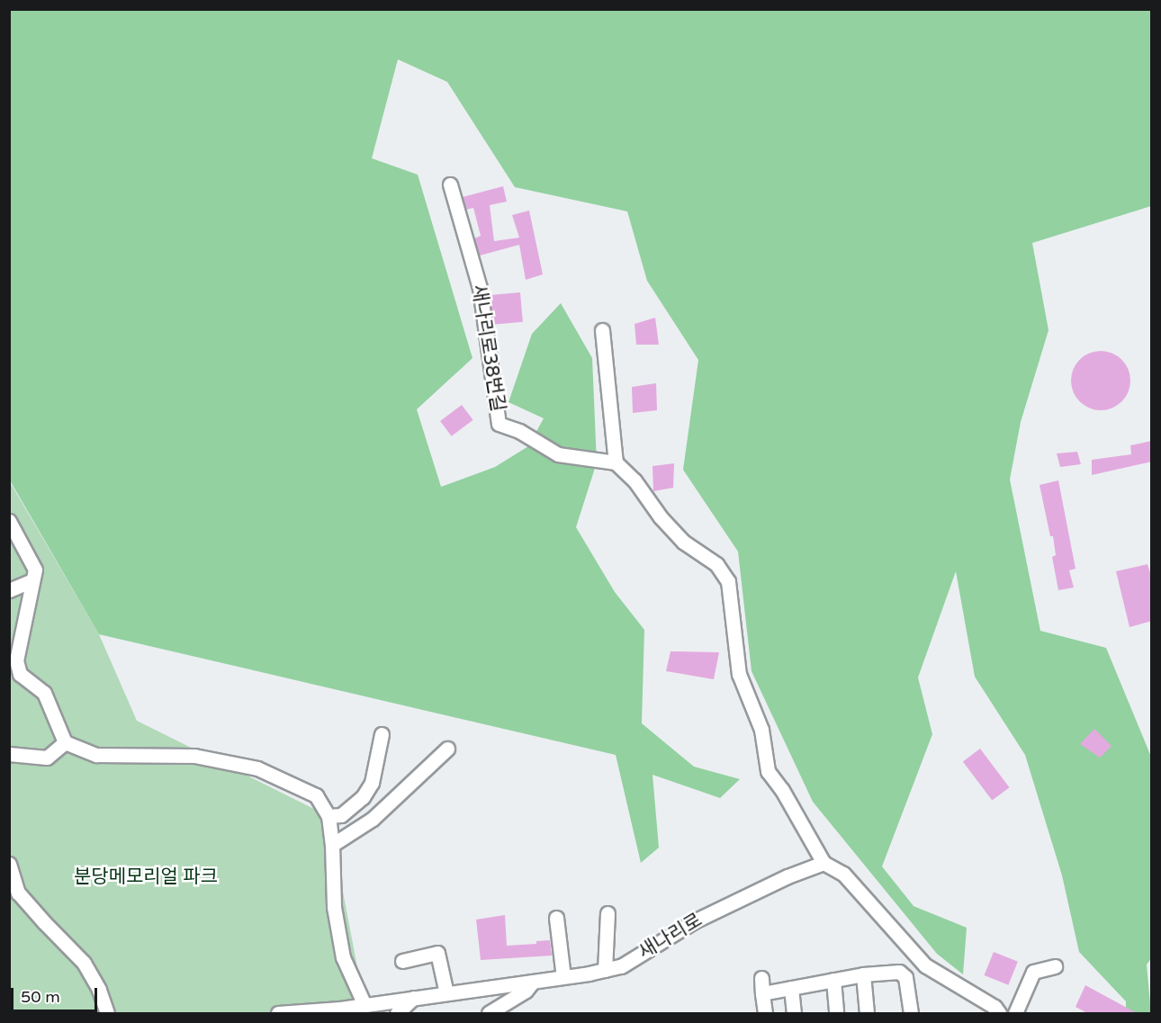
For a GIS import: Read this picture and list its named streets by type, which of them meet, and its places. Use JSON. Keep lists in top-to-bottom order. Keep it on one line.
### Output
{"streets":{"street":["새나리로38번길","새나리로"]},"parks":["분당메모리얼 파크"],"scale_bar":"50 m"}
